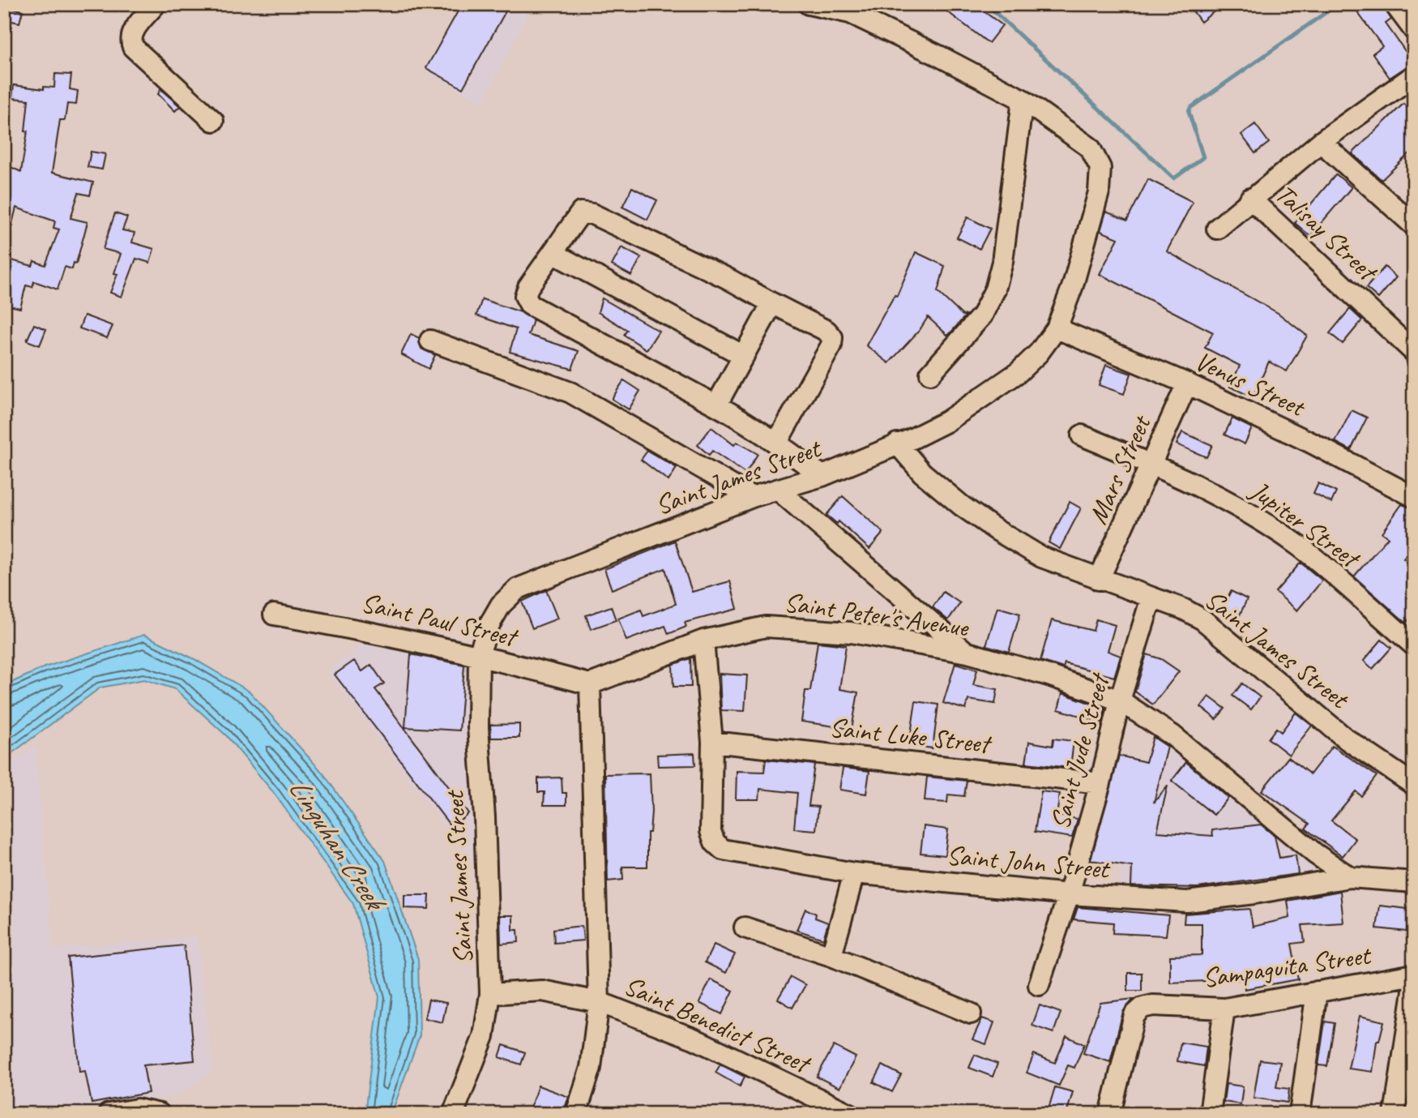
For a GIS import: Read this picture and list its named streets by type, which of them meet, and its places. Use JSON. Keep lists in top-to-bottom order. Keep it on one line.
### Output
{"streets":{"street":["Talisay Street","Venus Street","Mars Street","Saint James Street","Jupiter Street","Saint Peter's Avenue","Saint Paul Street","Saint Luke Street","Saint Jude Street","Saint John Street","Sampaguita Street","Saint Benedict Street"]},"crossings":[["Venus Street","Mars Street"],["Mars Street","Saint James Street"],["Mars Street","Jupiter Street"],["Saint James Street","Saint Paul Street"],["Saint James Street","Saint Jude Street"],["Saint James Street","Saint Benedict Street"],["Saint Peter's Avenue","Saint Paul Street"],["Saint Peter's Avenue","Saint Jude Street"],["Saint Peter's Avenue","Saint John Street"],["Saint Luke Street","Saint Jude Street"],["Saint Luke Street","Saint John Street"],["Saint Jude Street","Saint John Street"]],"water":["Linguhan Creek"]}
